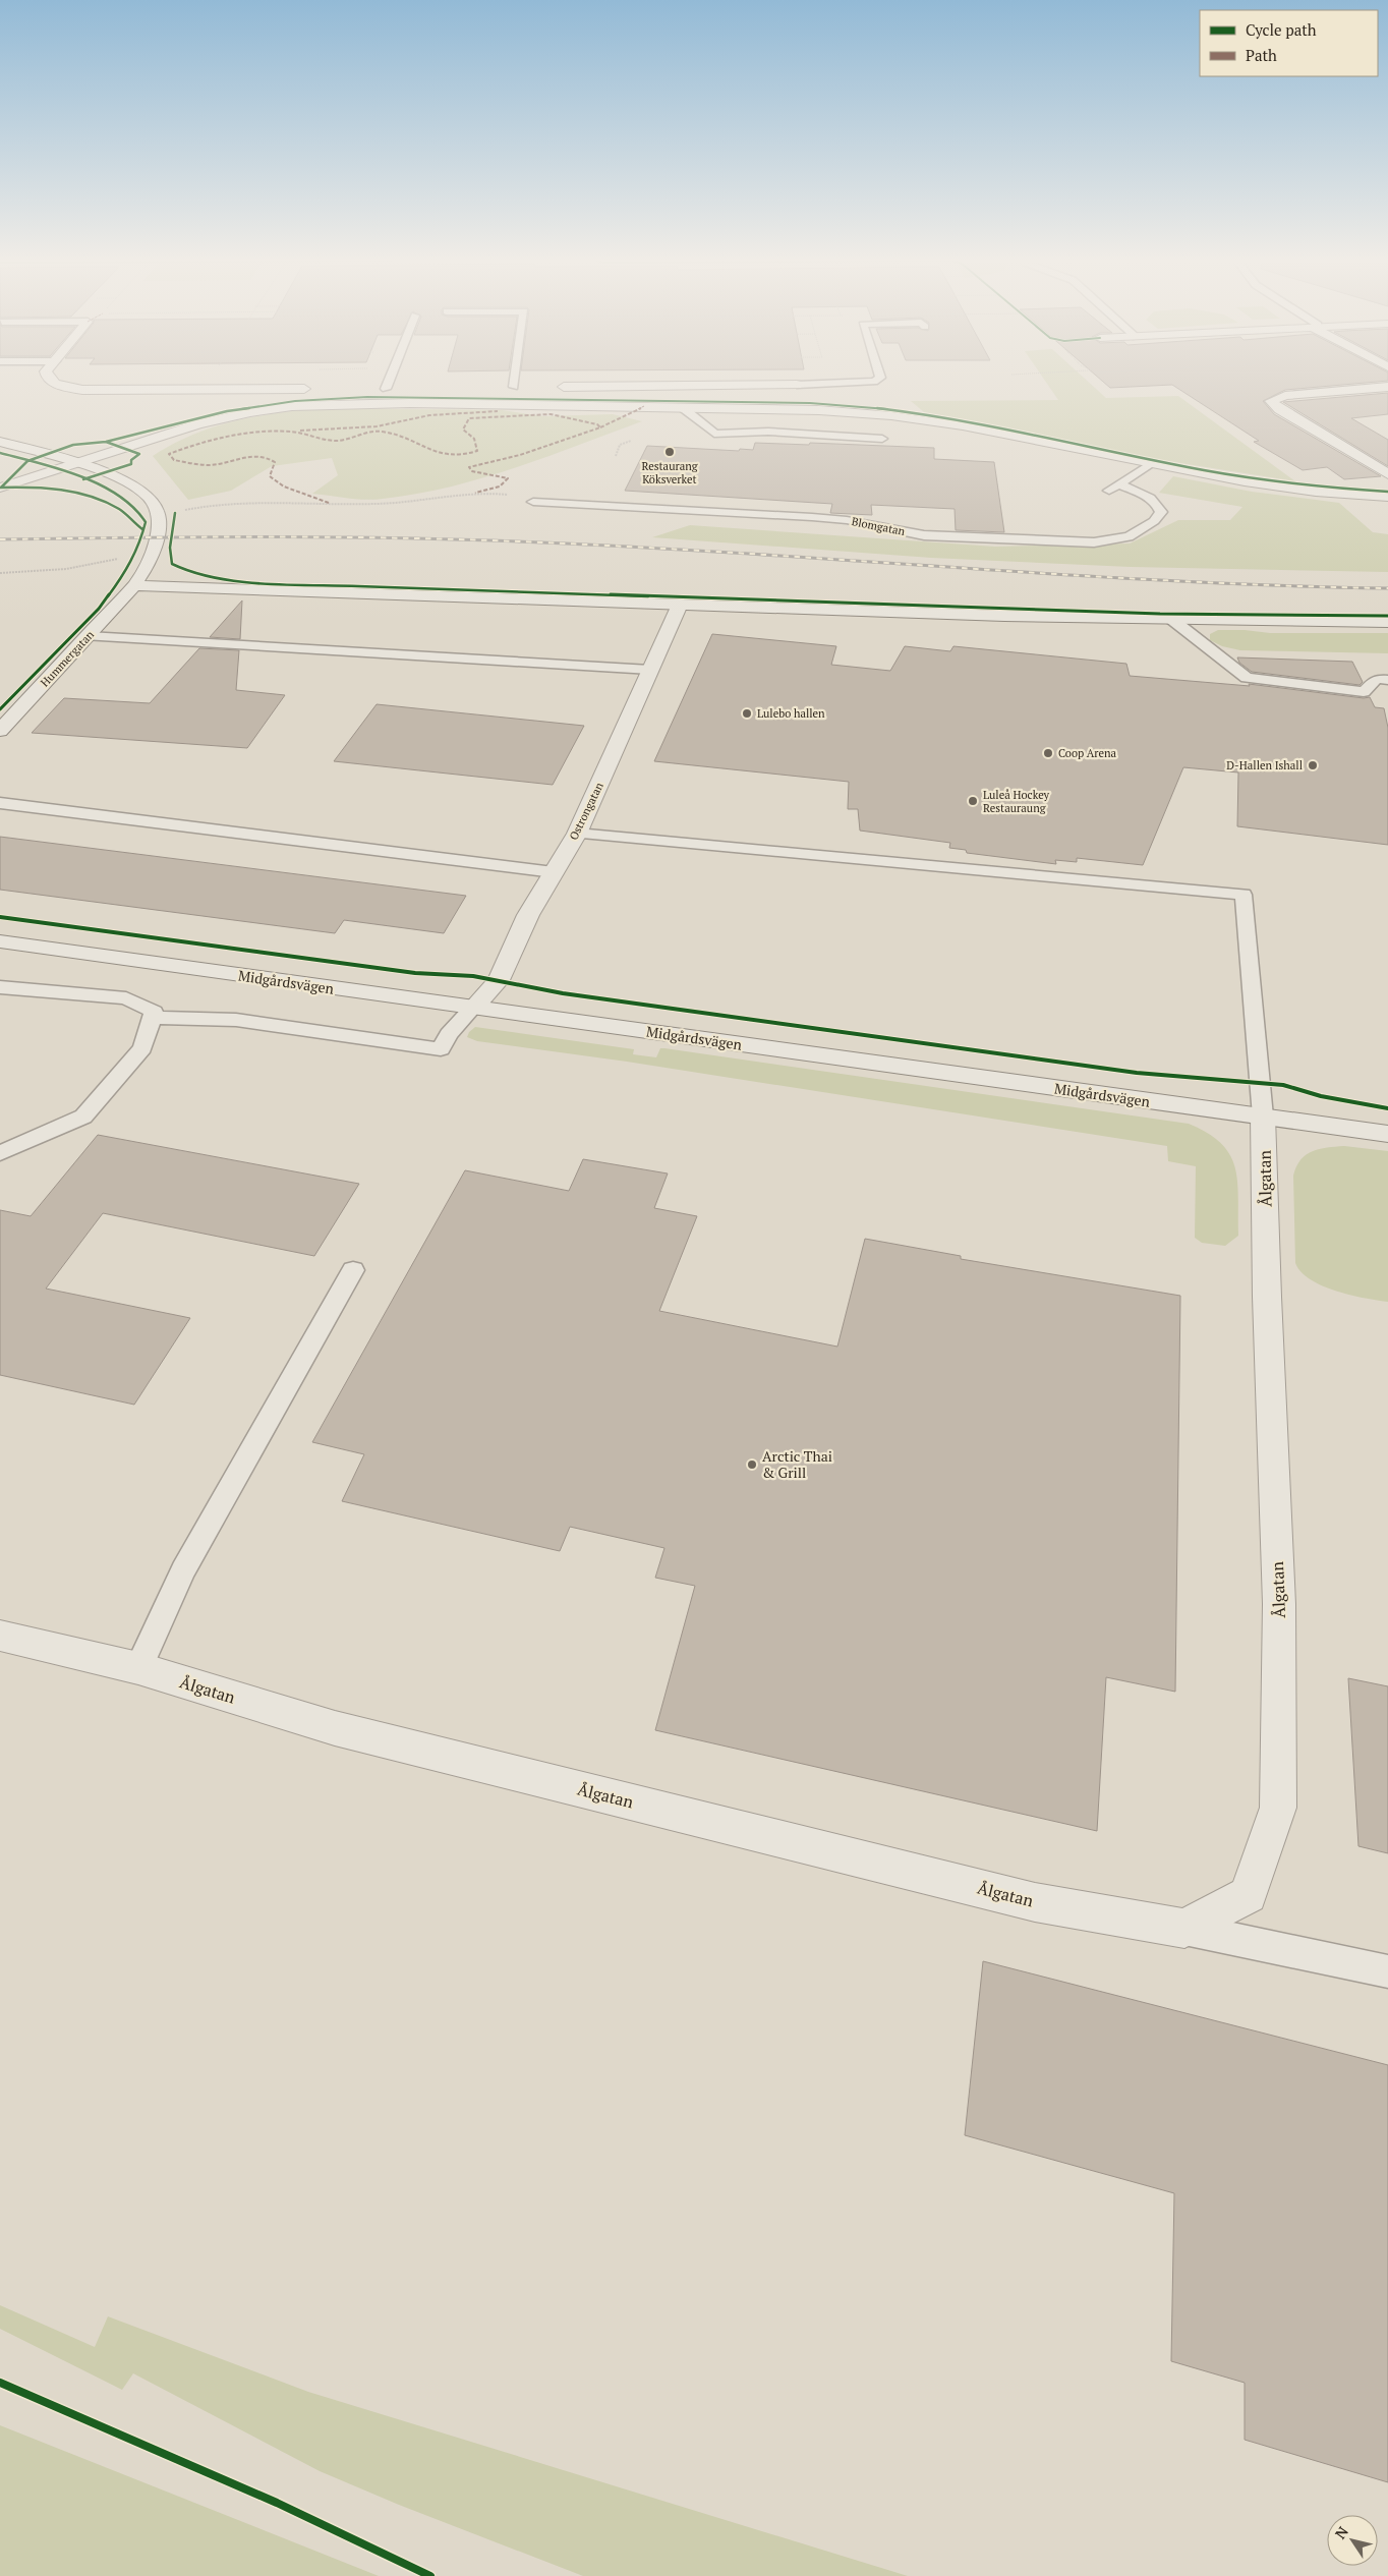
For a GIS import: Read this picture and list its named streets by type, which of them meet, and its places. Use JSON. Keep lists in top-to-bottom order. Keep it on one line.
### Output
{"streets":{"street":["Hummergatan","Ostrongatan","Midgårdsvägen","Ålgatan"],"lane":["Blomgatan"]},"crossings":[["Ostrongatan","Midgårdsvägen"],["Midgårdsvägen","Ålgatan"]],"places":["Restaurang Köksverket","Lulebo hallen","Coop Arena","D-Hallen Ishall","Luleå Hockey Restauraung","Arctic Thai & Grill"],"legend":["Cycle path","Path"],"north":"top left"}
